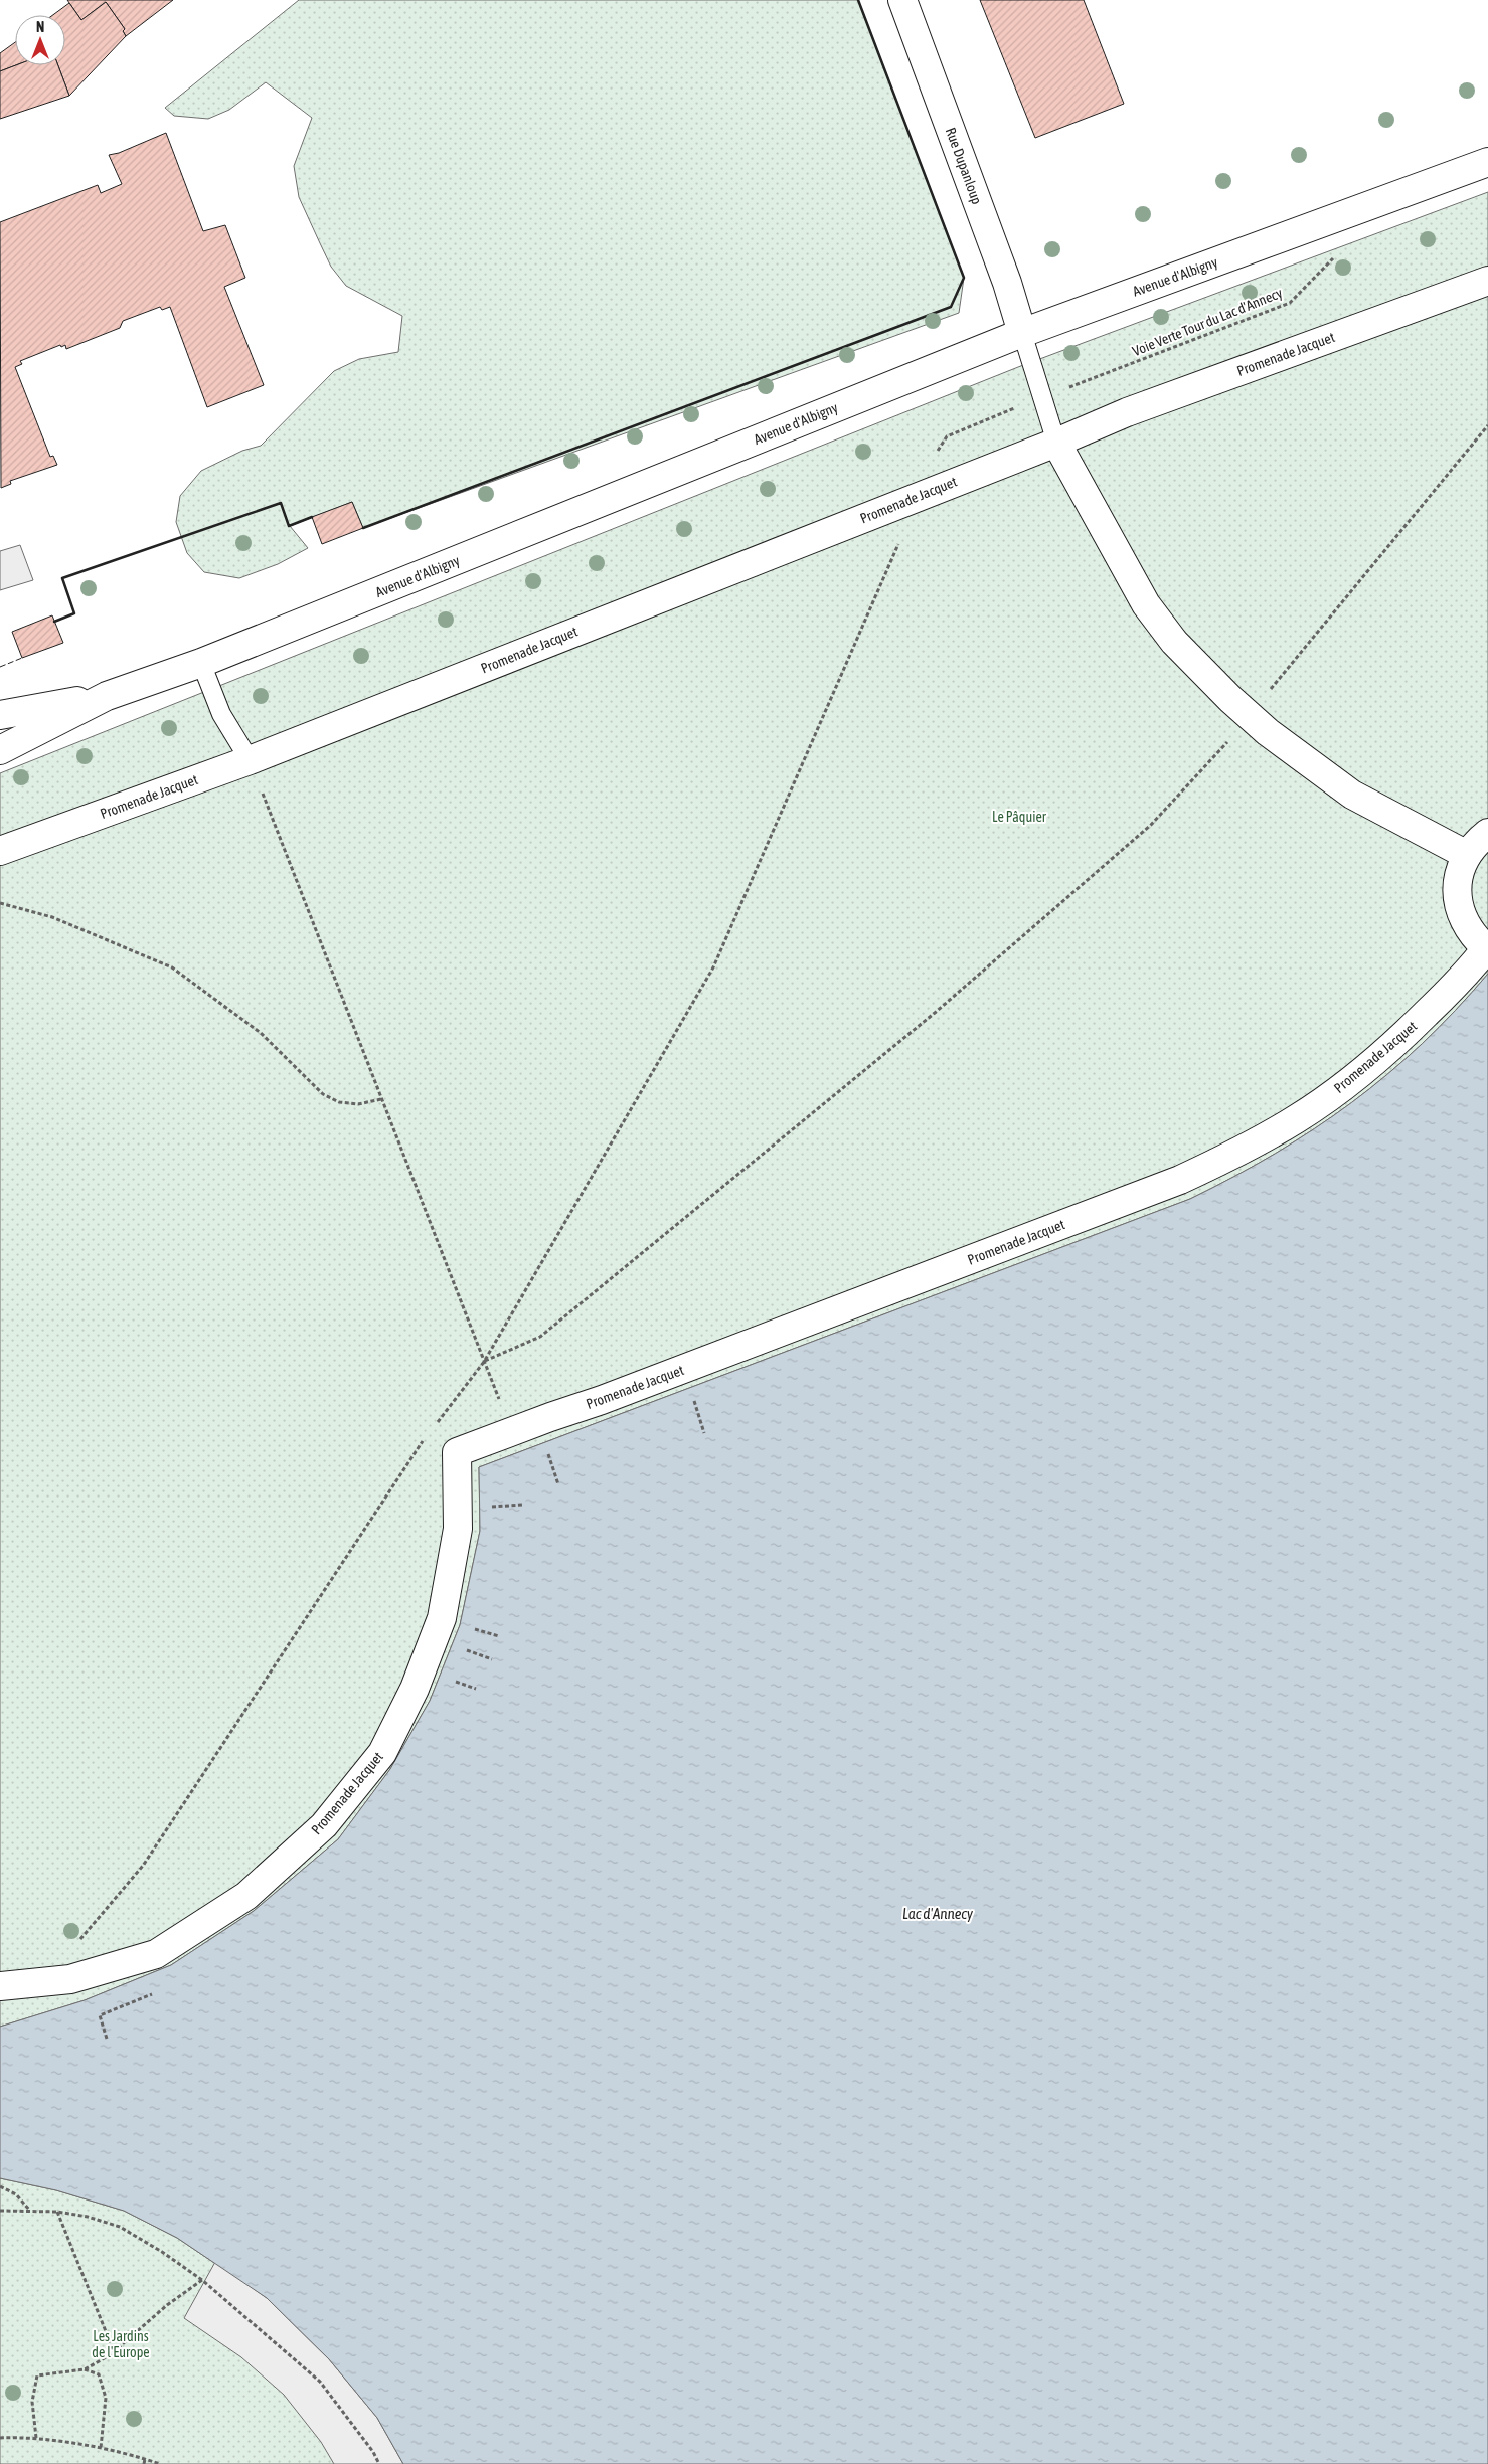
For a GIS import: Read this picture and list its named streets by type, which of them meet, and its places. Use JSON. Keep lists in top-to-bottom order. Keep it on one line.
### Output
{"streets":{"street":["Rue Dupanloup","Avenue d'Albigny","Promenade Jacquet"],"path":["Voie Verte Tour du Lac d'Annecy"]},"crossings":[["Rue Dupanloup","Avenue d'Albigny"],["Voie Verte Tour du Lac d'Annecy","Promenade Jacquet"]],"water":["Lac d'Annecy"],"parks":["Le Pâquier","Les Jardins de l'Europe"],"north":"top"}
